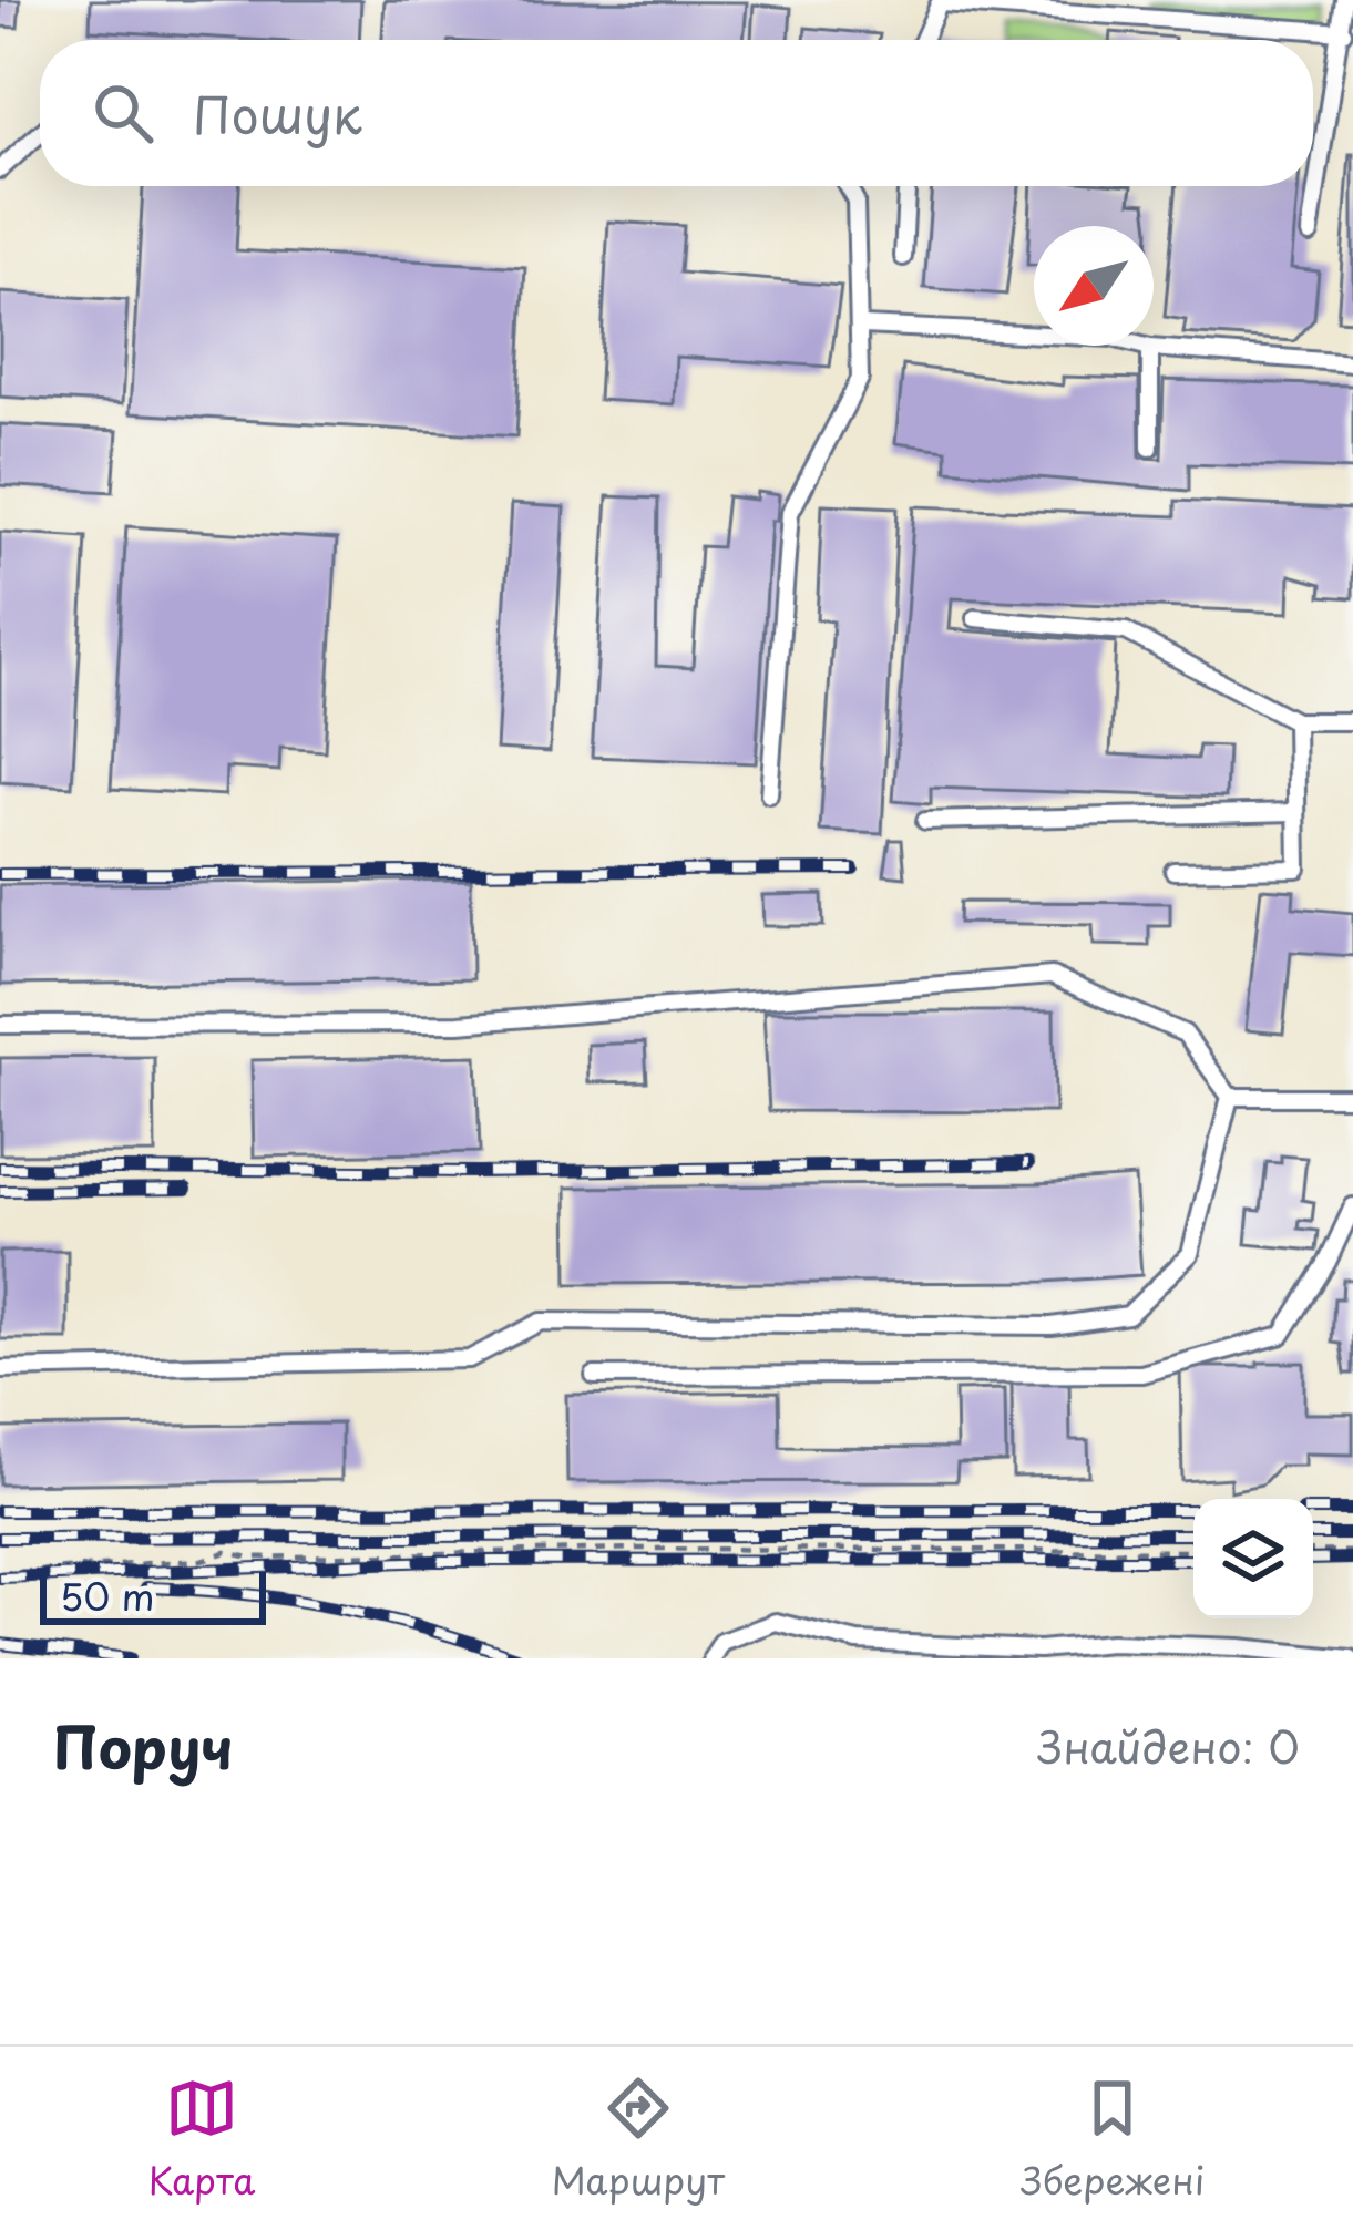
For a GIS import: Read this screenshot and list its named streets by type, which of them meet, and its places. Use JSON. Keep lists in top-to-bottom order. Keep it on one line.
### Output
{"scale_bar":"50 m","north":"bottom left","page":{"search":"Пошук","scale":"50 m","heading":["Поруч","Знайдено: 0"],"nav":["Карта","Маршрут","Збережені"]}}
